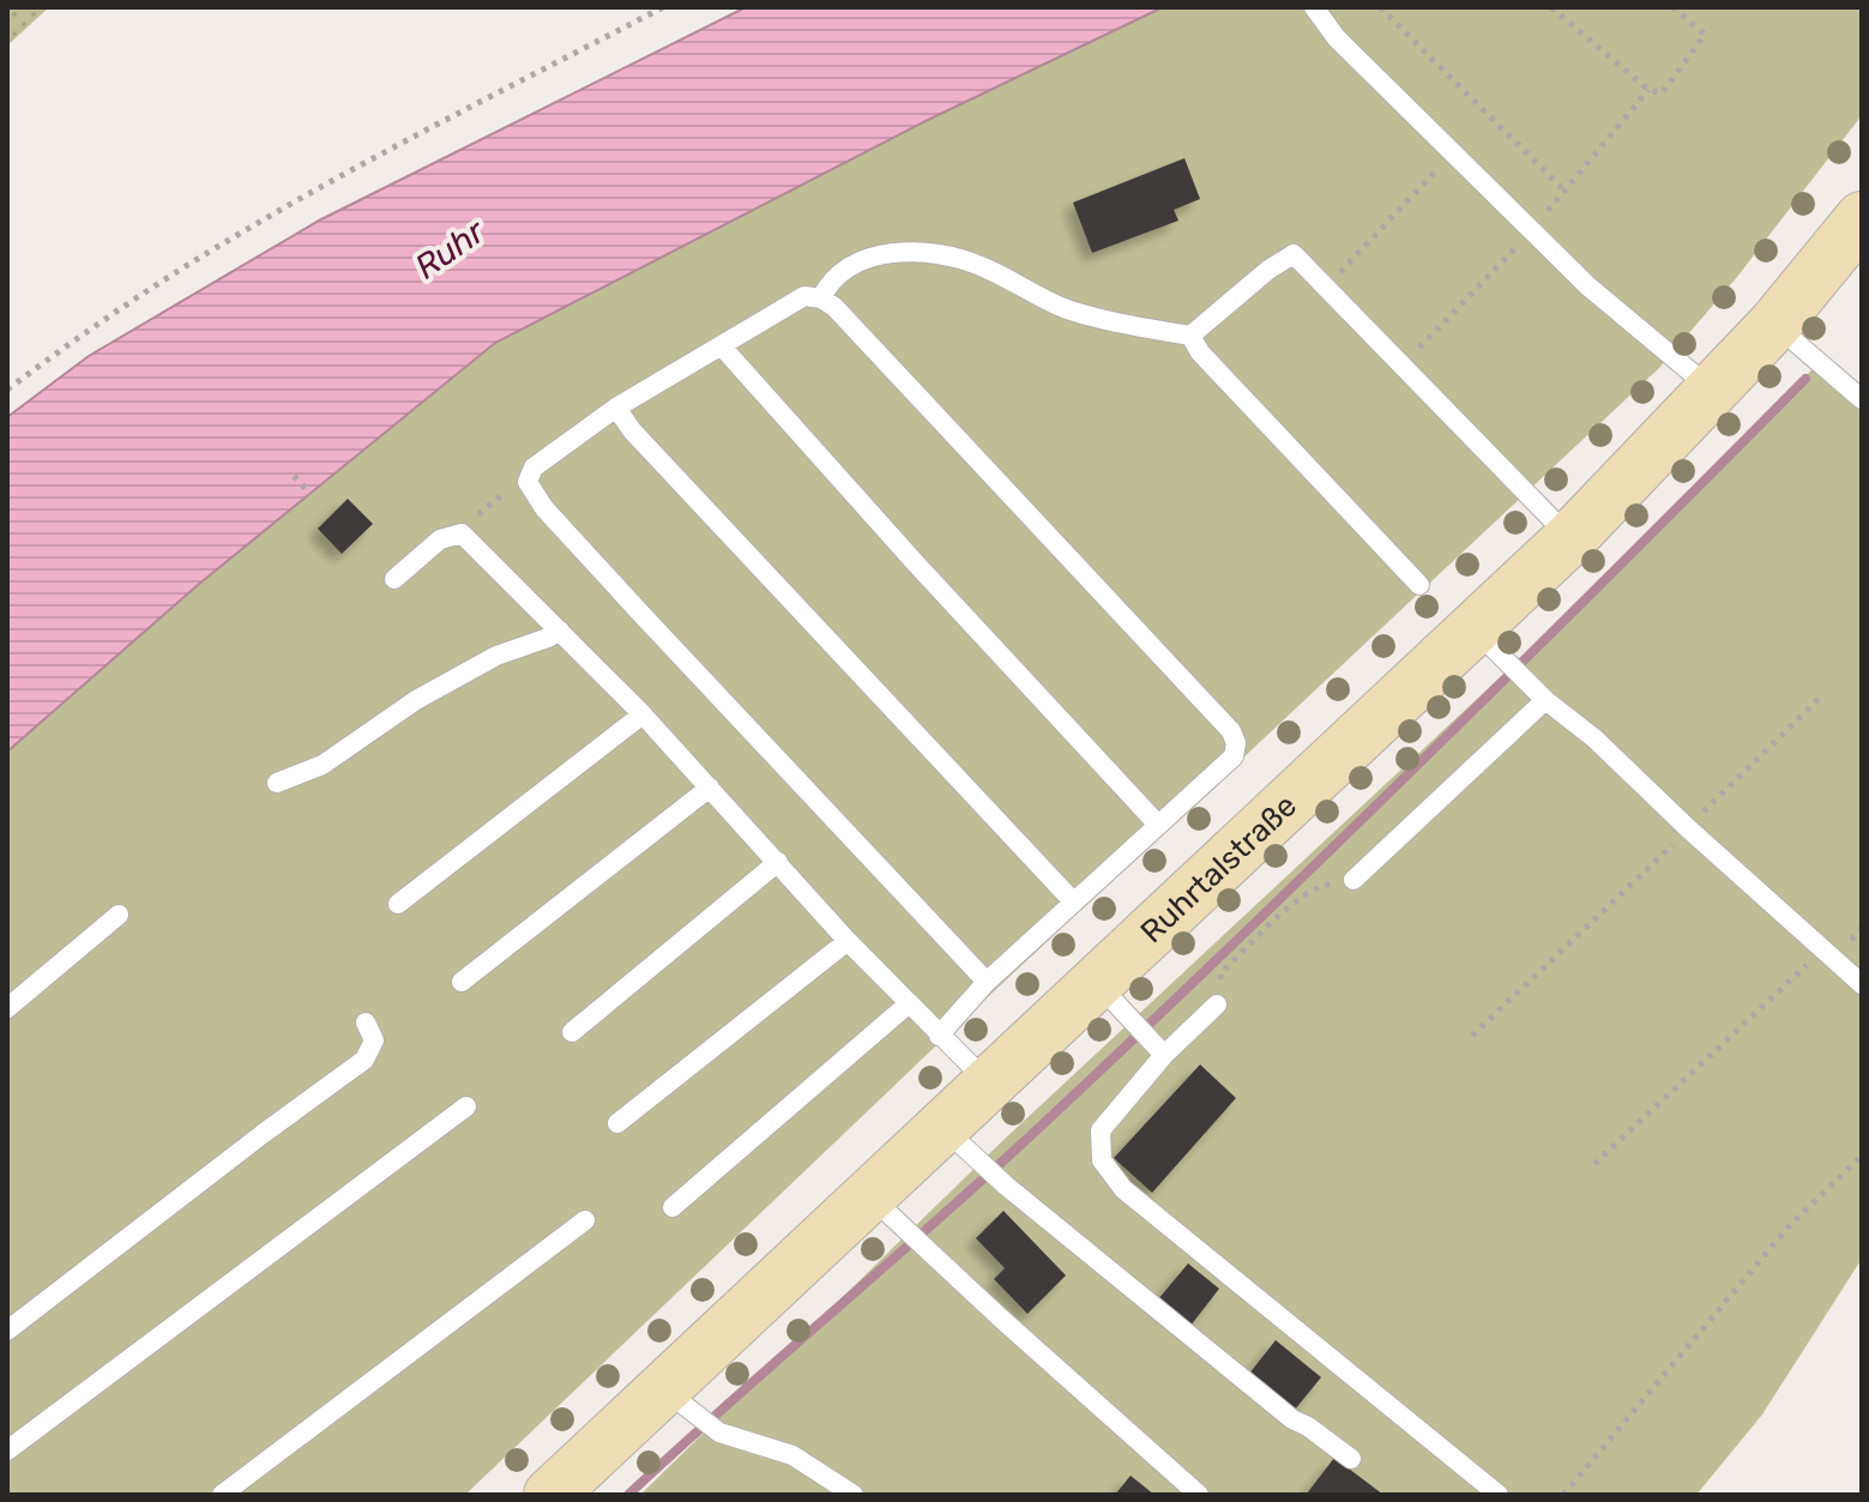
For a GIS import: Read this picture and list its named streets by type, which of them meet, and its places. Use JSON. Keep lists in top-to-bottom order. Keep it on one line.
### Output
{"streets":{"main road":["Ruhrtalstraße"]},"water":["Ruhr"]}
